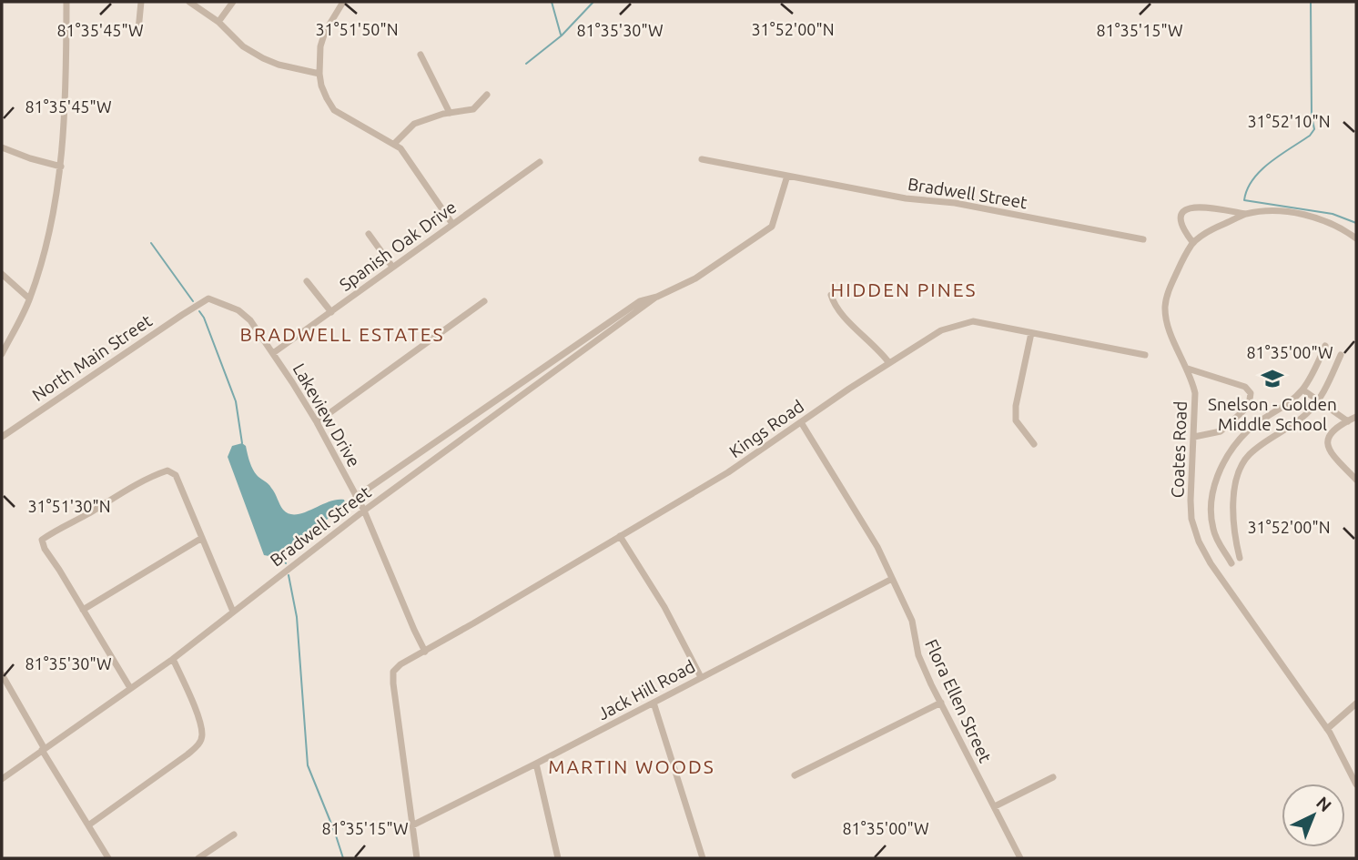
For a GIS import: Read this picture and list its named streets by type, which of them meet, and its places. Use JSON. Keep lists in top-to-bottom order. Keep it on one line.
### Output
{"streets":{"street":["Bradwell Street","Spanish Oak Drive","North Main Street","Lakeview Drive","Kings Road","Coates Road","Jack Hill Road","Flora Ellen Street"]},"crossings":[["Bradwell Street","Lakeview Drive"],["Spanish Oak Drive","Lakeview Drive"],["North Main Street","Lakeview Drive"],["Lakeview Drive","Kings Road"],["Kings Road","Jack Hill Road"],["Kings Road","Flora Ellen Street"],["Jack Hill Road","Flora Ellen Street"]],"districts":["HIDDEN PINES","BRADWELL ESTATES","MARTIN WOODS"],"places":{"school or university":["Snelson - Golden Middle School"]},"north":"top right","coordinates":["31°51'50\"N","31°52'00\"N","81°35'45\"W","81°35'30\"W","81°35'15\"W","31°52'10\"N","81°35'00\"W","31°51'30\"N"]}
